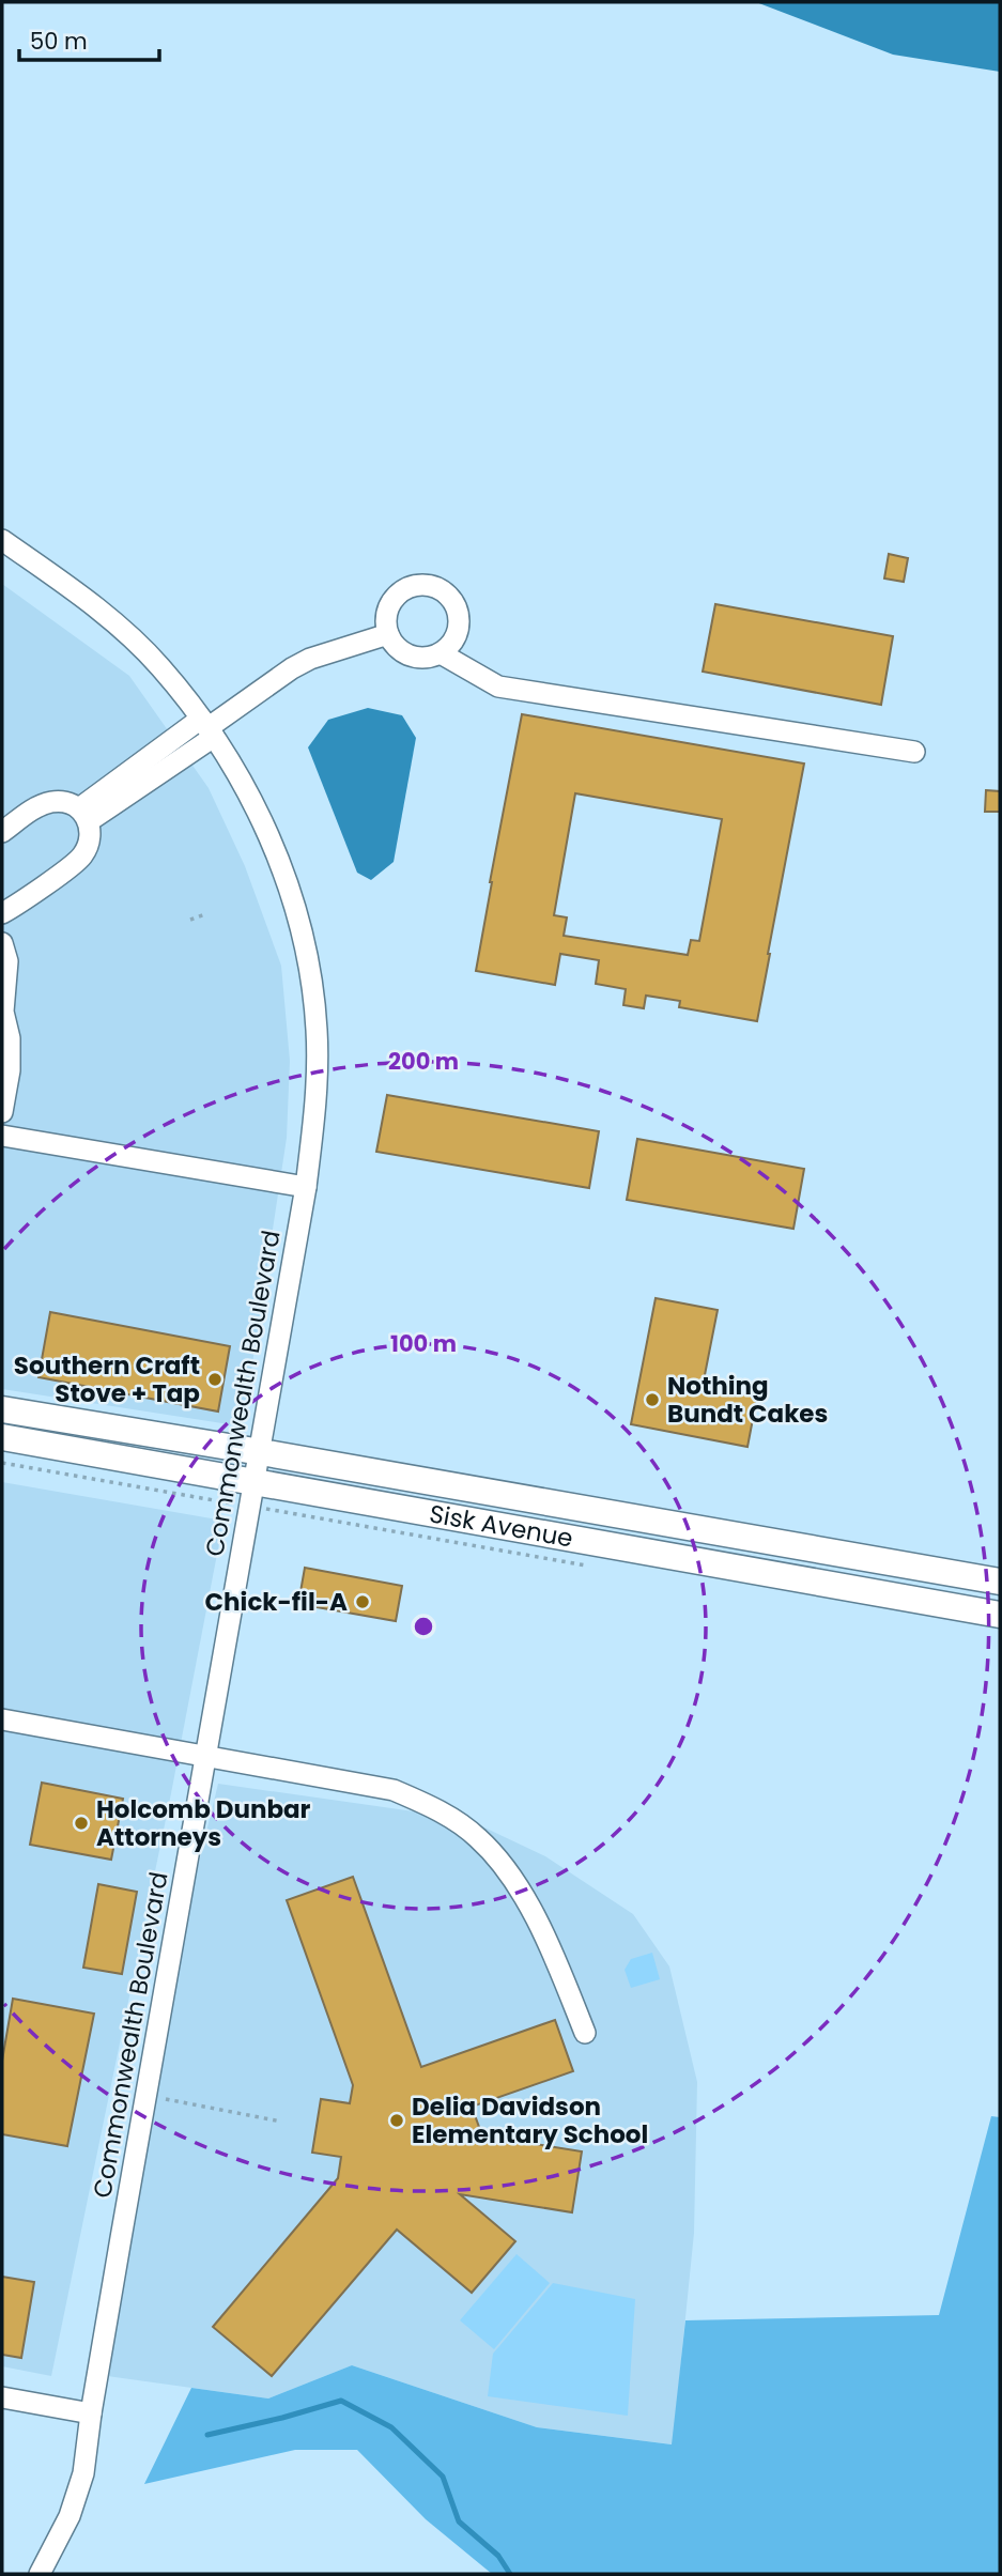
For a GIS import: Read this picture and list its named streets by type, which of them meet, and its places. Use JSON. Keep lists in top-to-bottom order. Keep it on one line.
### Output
{"streets":{"street":["Commonwealth Boulevard","Sisk Avenue"]},"crossings":[["Commonwealth Boulevard","Sisk Avenue"]],"places":["Southern Craft Stove + Tap","Nothing Bundt Cakes","Chick-fil-A","Holcomb Dunbar Attorneys","Delia Davidson Elementary School"],"scale_bar":"50 m","rings":["200 m","100 m"]}
